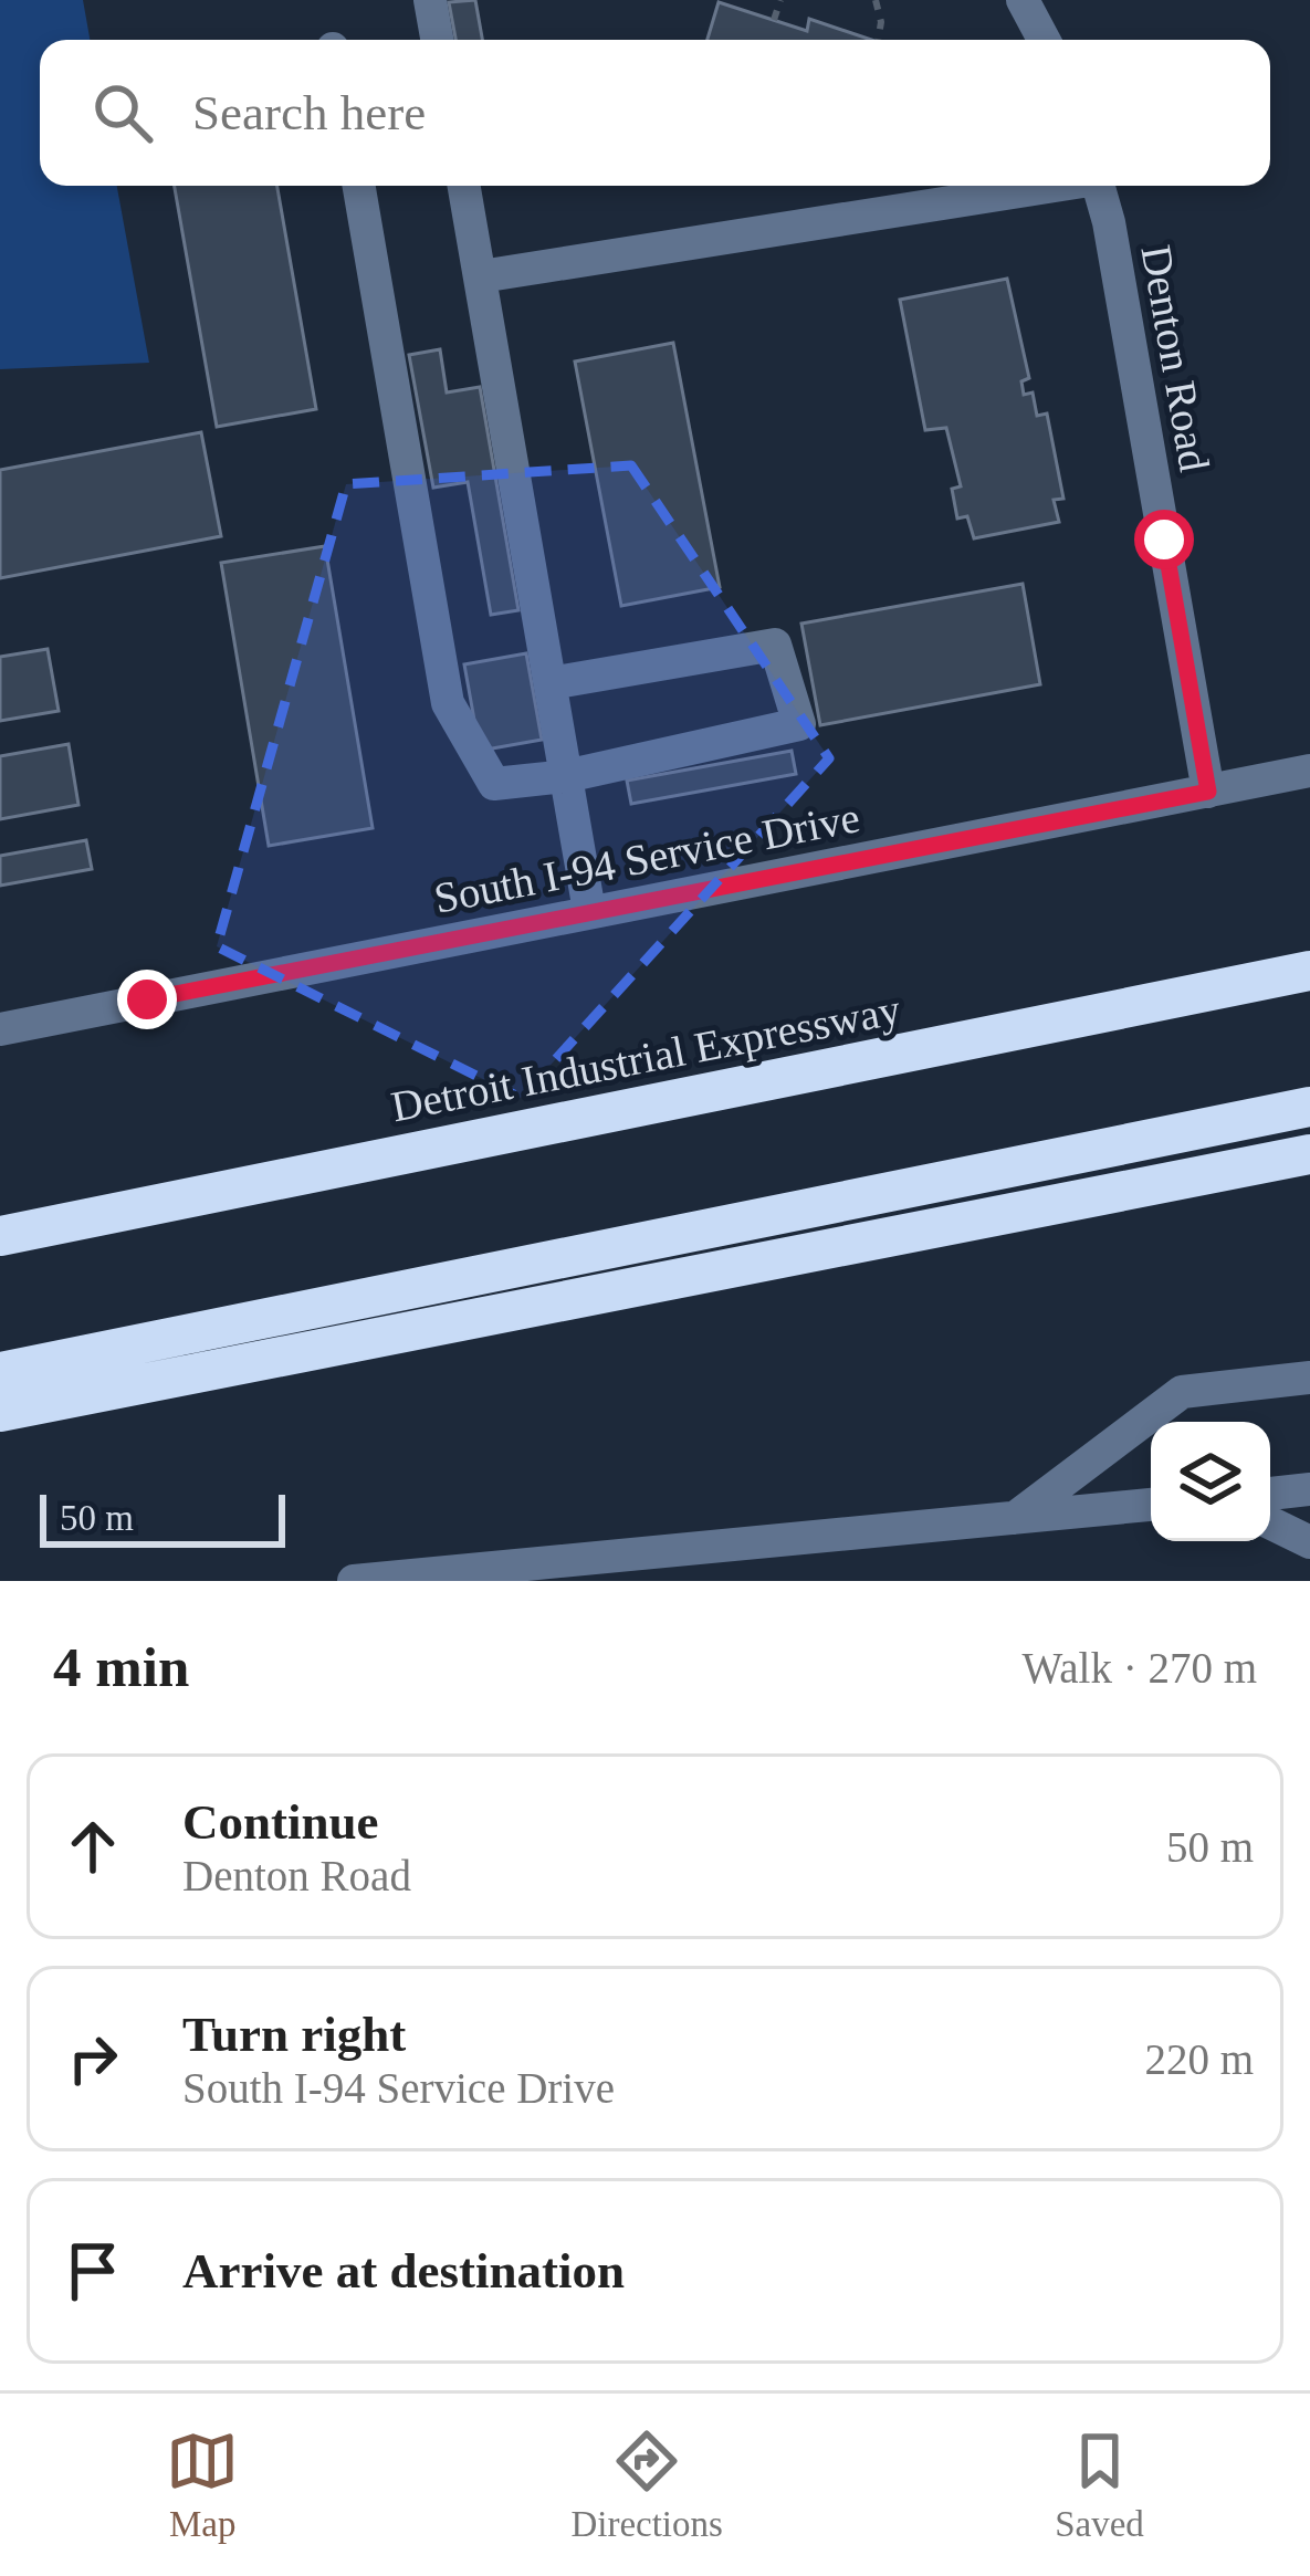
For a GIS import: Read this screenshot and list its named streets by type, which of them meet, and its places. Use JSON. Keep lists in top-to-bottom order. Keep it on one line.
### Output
{"streets":{"highway":["Detroit Industrial Expressway"],"street":["Denton Road","South I-94 Service Drive"]},"crossings":[["Denton Road","South I-94 Service Drive"]],"scale_bar":"50 m","page":{"search":"Search here","scale":"50 m","heading":["4 min","Walk · 270 m"],"list":[["Continue","Denton Road","50 m"],["Turn right","South I-94 Service Drive","220 m"],"Arrive at destination"],"nav":["Map","Directions","Saved"]}}
